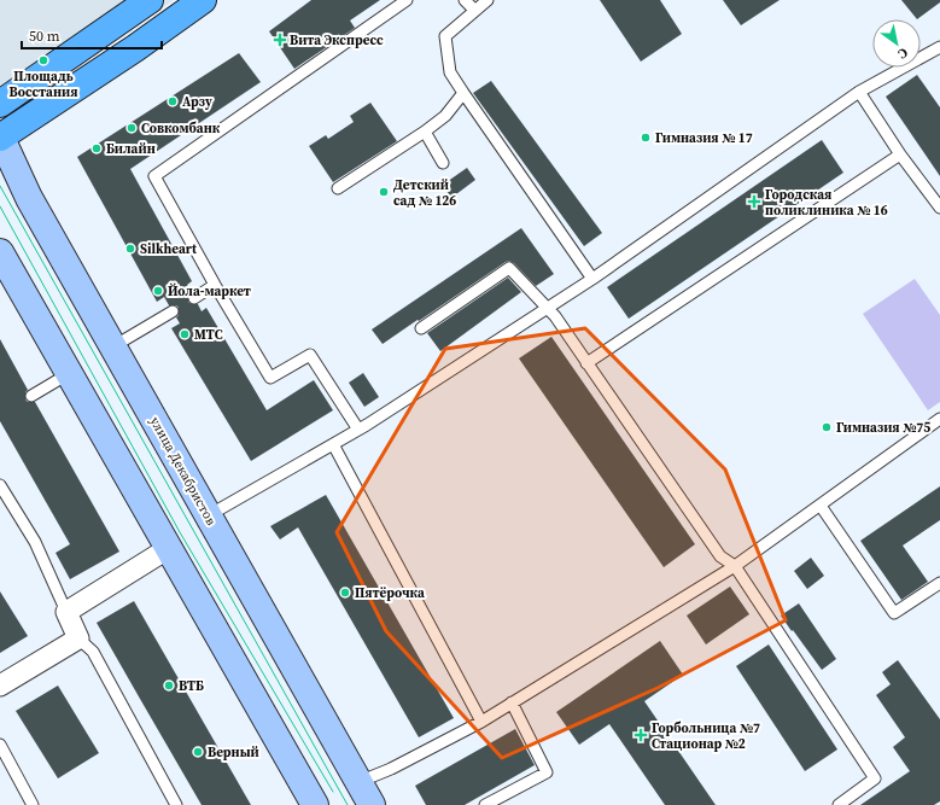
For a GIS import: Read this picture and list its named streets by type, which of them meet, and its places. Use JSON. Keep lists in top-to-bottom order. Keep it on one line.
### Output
{"streets":{"main road":["улица Декабристов"]},"places":{"health":["Вита Экспресс","Городская поликлиника № 16","Горбольница №7 Стационар №2"],"other":["Площадь Восстания","Арзу","Совкомбанк","Гимназия № 17","Билайн","Детский сад № 126","Silkheart","Йола-маркет","МТС","Гимназия №75","Пятёрочка","ВТБ","Верный"]},"scale_bar":"50 m","north":"bottom right"}
